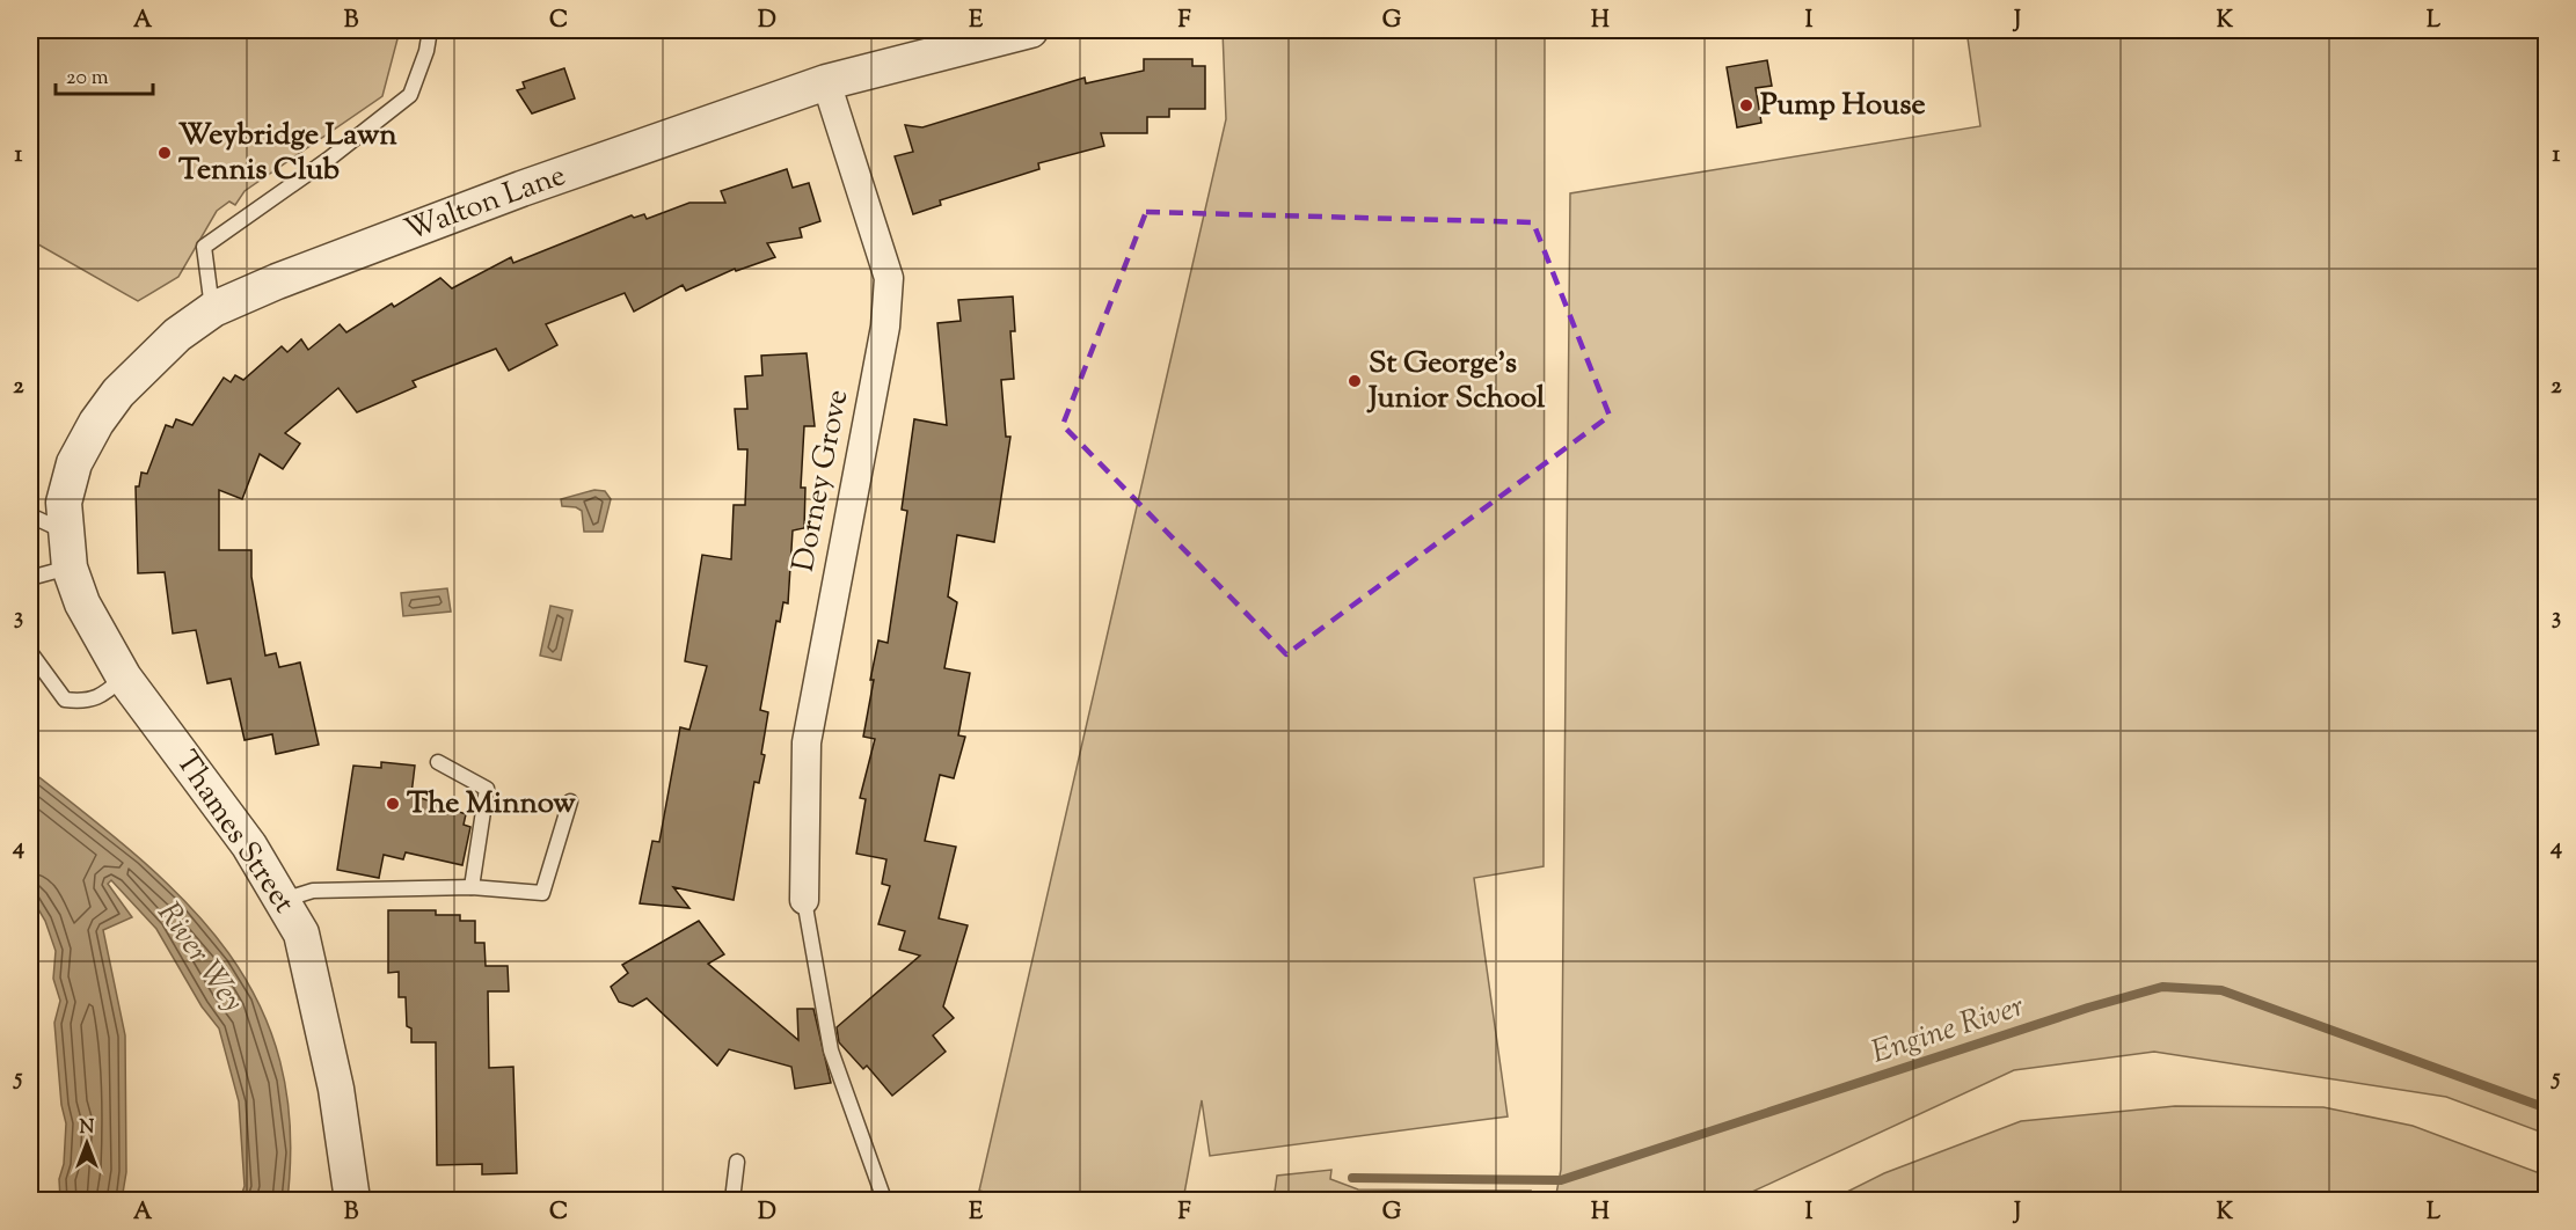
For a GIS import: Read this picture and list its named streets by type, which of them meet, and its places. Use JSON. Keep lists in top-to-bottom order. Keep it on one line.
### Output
{"streets":{"street":["Walton Lane","Dorney Grove","Thames Street"]},"crossings":[["Walton Lane","Dorney Grove"],["Walton Lane","Thames Street"]],"water":["River Wey","Engine River"],"places":["Pump House","Weybridge Lawn Tennis Club","St George's Junior School","The Minnow"],"scale_bar":"20 m","north":"top","grid":{"columns":["A","B","C","D","E","F","G","H","I","J","K","L"],"rows":["1","2","3","4","5"]}}
